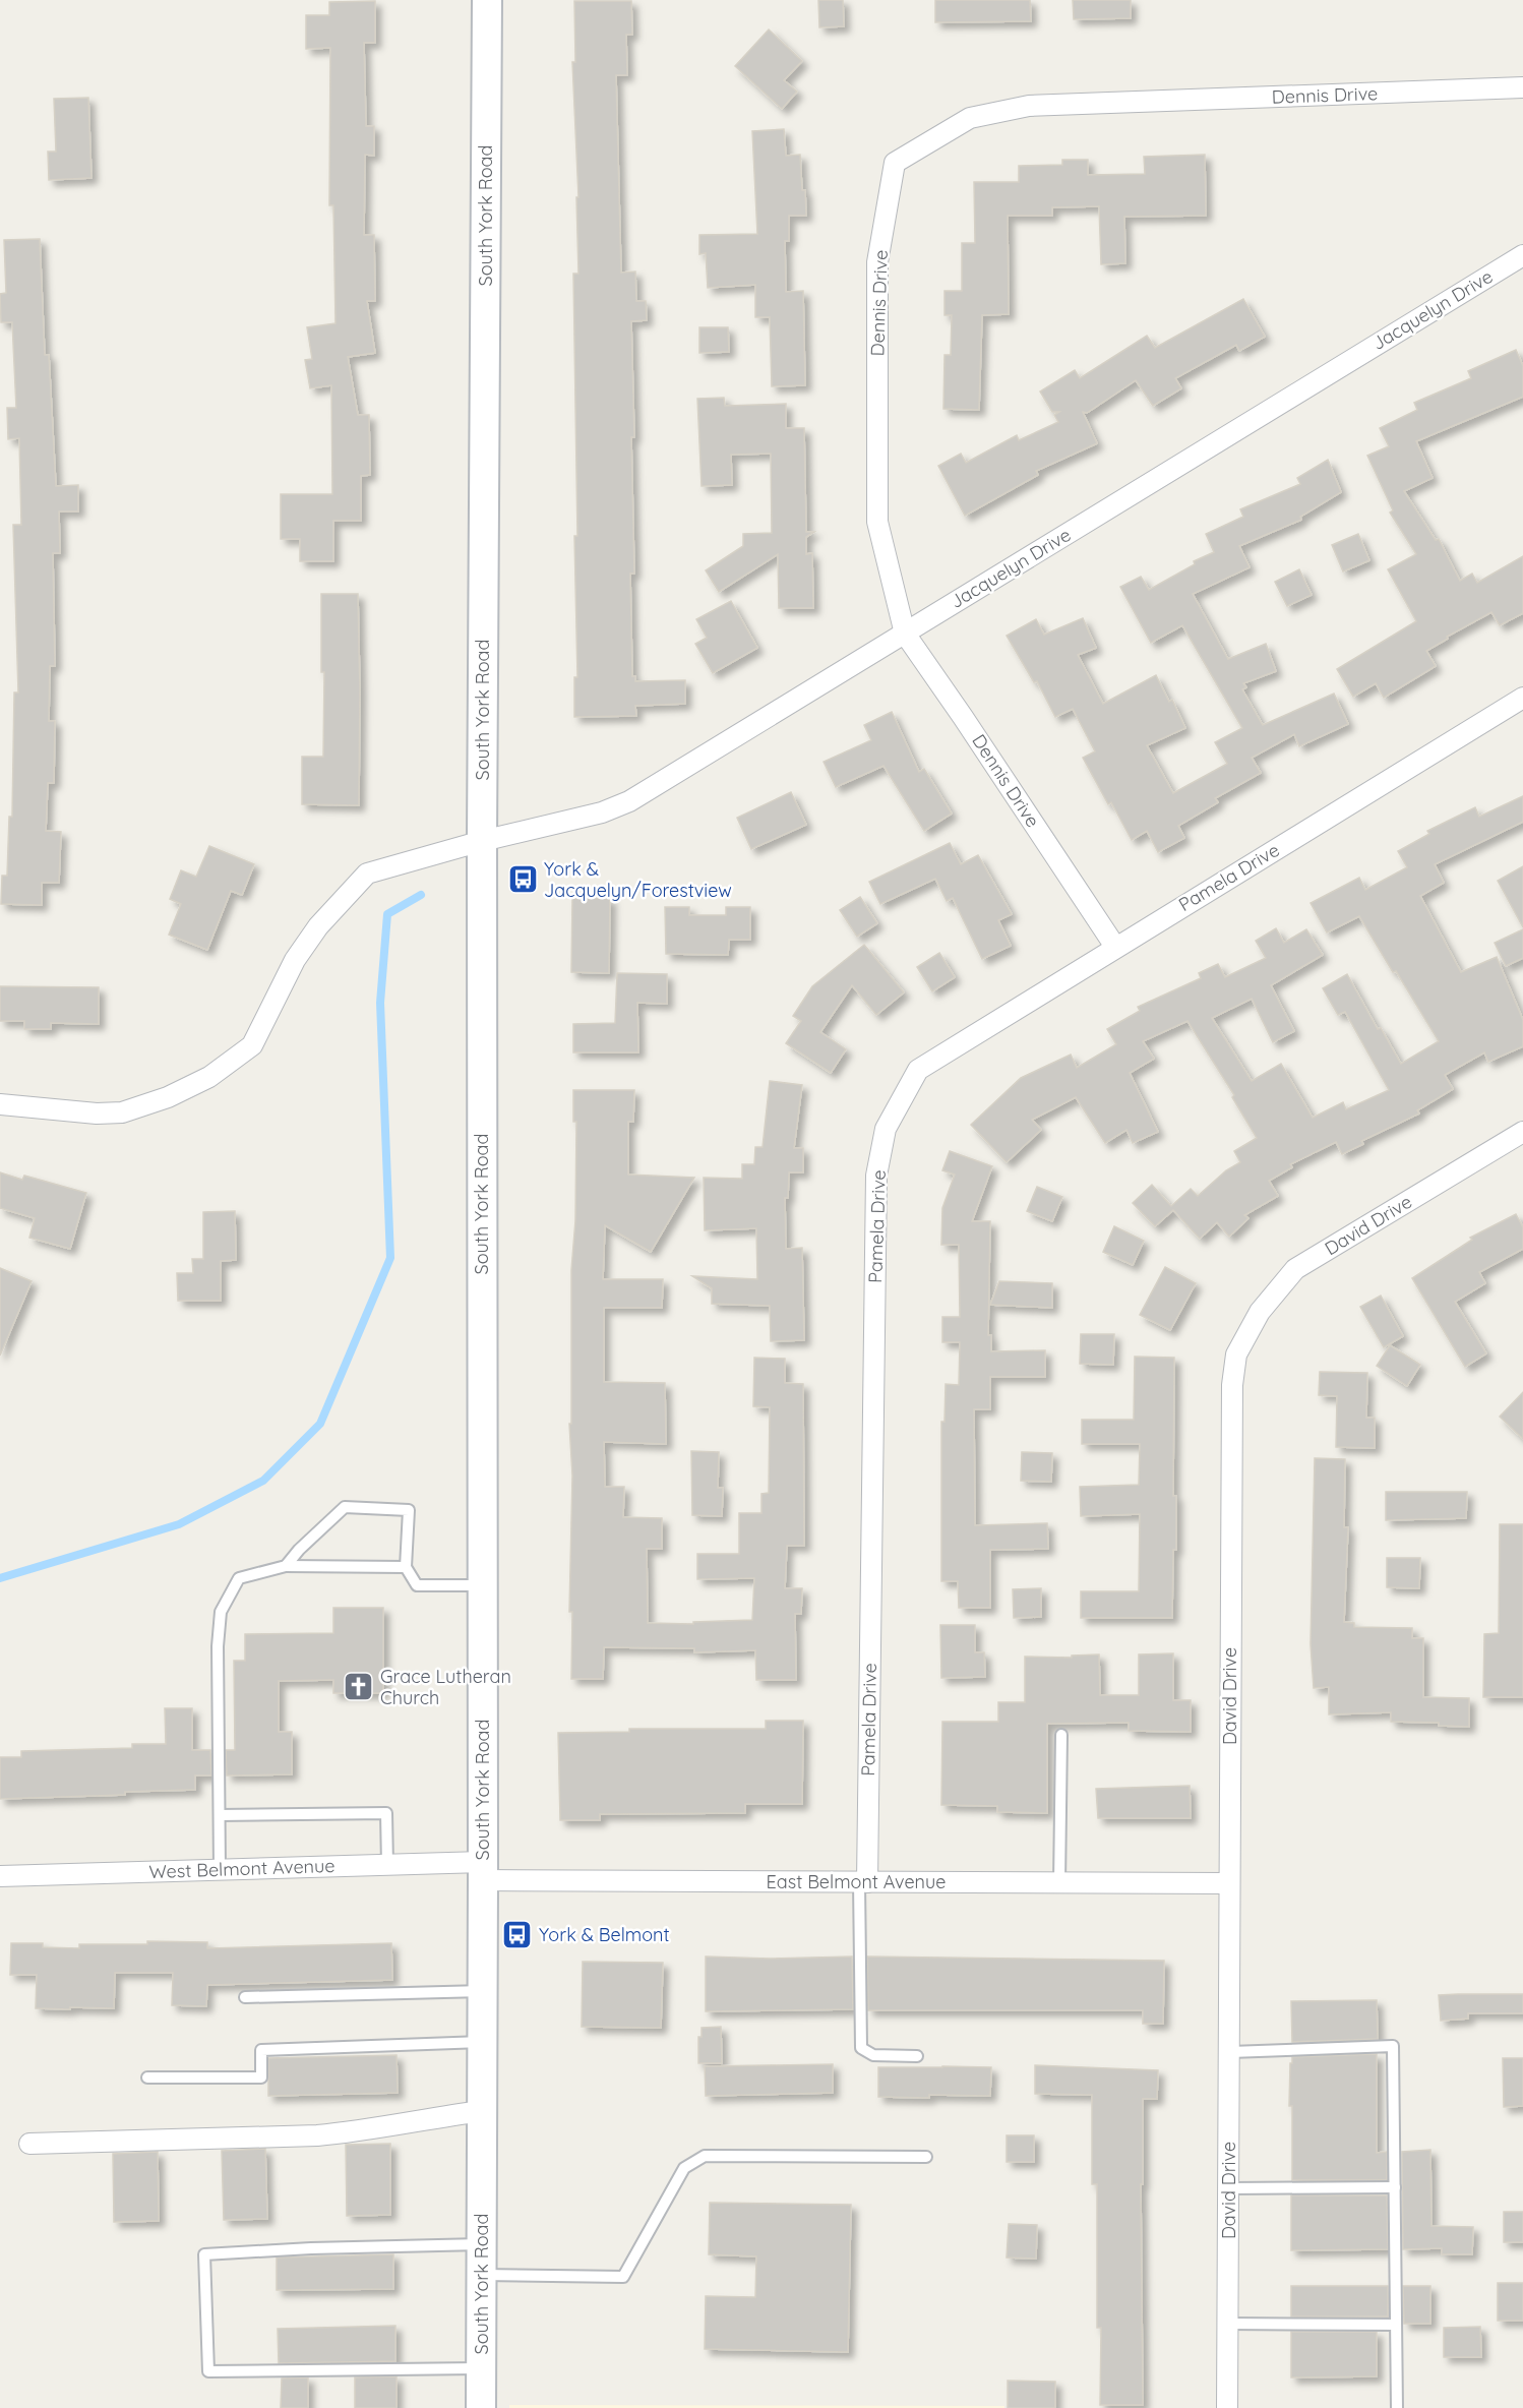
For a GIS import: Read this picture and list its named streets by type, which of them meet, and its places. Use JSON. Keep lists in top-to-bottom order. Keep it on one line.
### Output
{"streets":{"main road":["South York Road"],"street":["Dennis Drive","Jacquelyn Drive","Pamela Drive","David Drive","West Belmont Avenue","East Belmont Avenue"]},"crossings":[["Dennis Drive","Jacquelyn Drive"],["Dennis Drive","Pamela Drive"],["South York Road","Jacquelyn Drive"],["South York Road","West Belmont Avenue"],["South York Road","East Belmont Avenue"],["Pamela Drive","East Belmont Avenue"],["David Drive","East Belmont Avenue"],["West Belmont Avenue","East Belmont Avenue"]],"places":{"bus stop":["York & Jacquelyn/Forestview","York & Belmont"],"church":["Grace Lutheran Church"]}}
